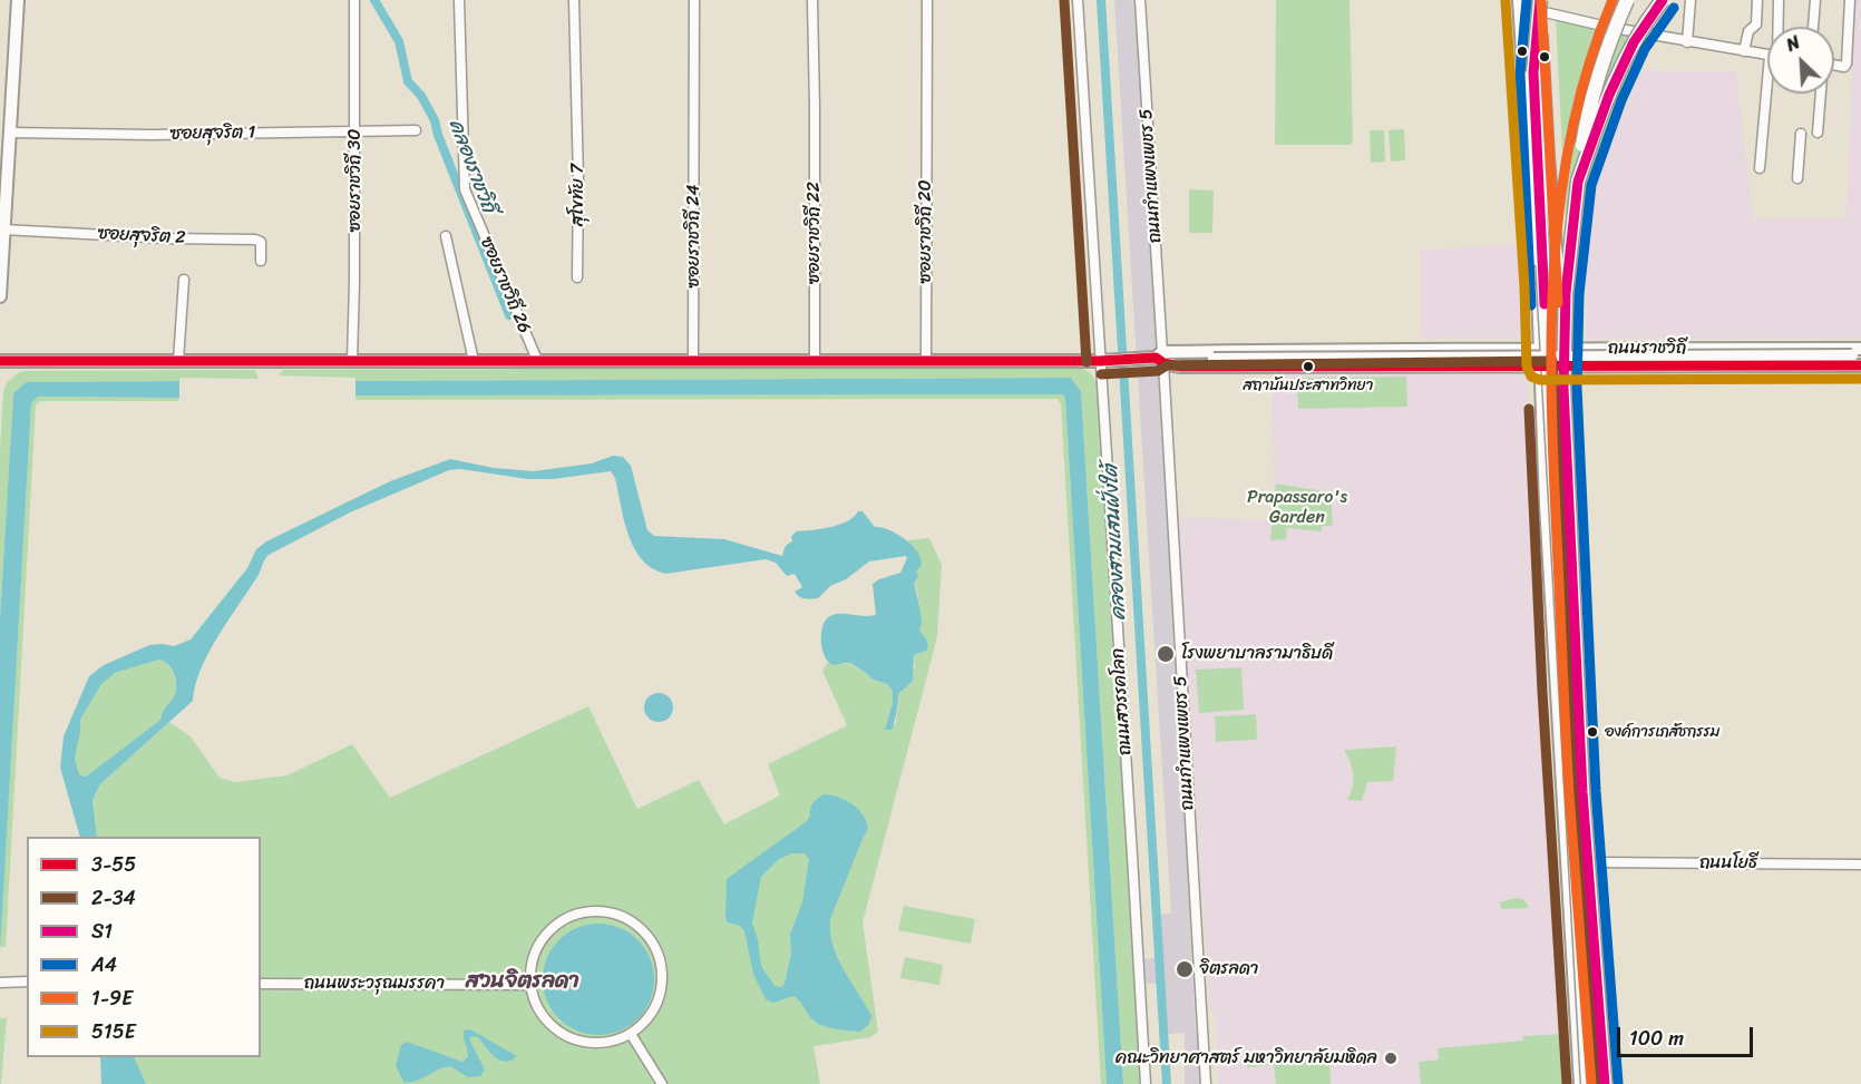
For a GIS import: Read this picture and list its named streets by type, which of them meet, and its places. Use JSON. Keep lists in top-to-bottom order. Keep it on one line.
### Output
{"streets":{"main road":["ถนนราชวิถี"],"street":["ซอยสุจริต 1","ถนนกำแพงเพชร 5","ซอยราชวิถี 30","สุโขทัย 7","ซอยราชวิถี 20","ซอยราชวิถี 22","ซอยสุจริต 2","ซอยราชวิถี 24","ซอยราชวิถี 26","ถนนสวรรคโลก","ถนนโยธี","ถนนพระวรุณมรรคา"]},"crossings":[["ซอยสุจริต 1","ซอยราชวิถี 30"],["ถนนกำแพงเพชร 5","ถนนราชวิถี"],["ซอยราชวิถี 30","ถนนราชวิถี"],["ซอยราชวิถี 20","ถนนราชวิถี"],["ซอยราชวิถี 22","ถนนราชวิถี"],["ซอยราชวิถี 24","ถนนราชวิถี"],["ซอยราชวิถี 26","ถนนราชวิถี"],["ถนนราชวิถี","ถนนสวรรคโลก"]],"districts":["สวนจิตรลดา"],"water":["คลองราชวิถี","คลองสามเสนฝั่งใต้"],"parks":["Prapassaro's Garden"],"places":["สถาบันประสาทวิทยา","โรงพยาบาลรามาธิบดี","องค์การเภสัชกรรม","จิตรลดา","คณะวิทยาศาสตร์ มหาวิทยาลัยมหิดล"],"lines":["transit line S1","transit line A4","transit line 1-9E","transit line 2-34","transit line 515E","transit line 3-55"],"legend":["3-55","2-34","S1","A4","1-9E","515E"],"scale_bar":"100 m","north":"top left"}
